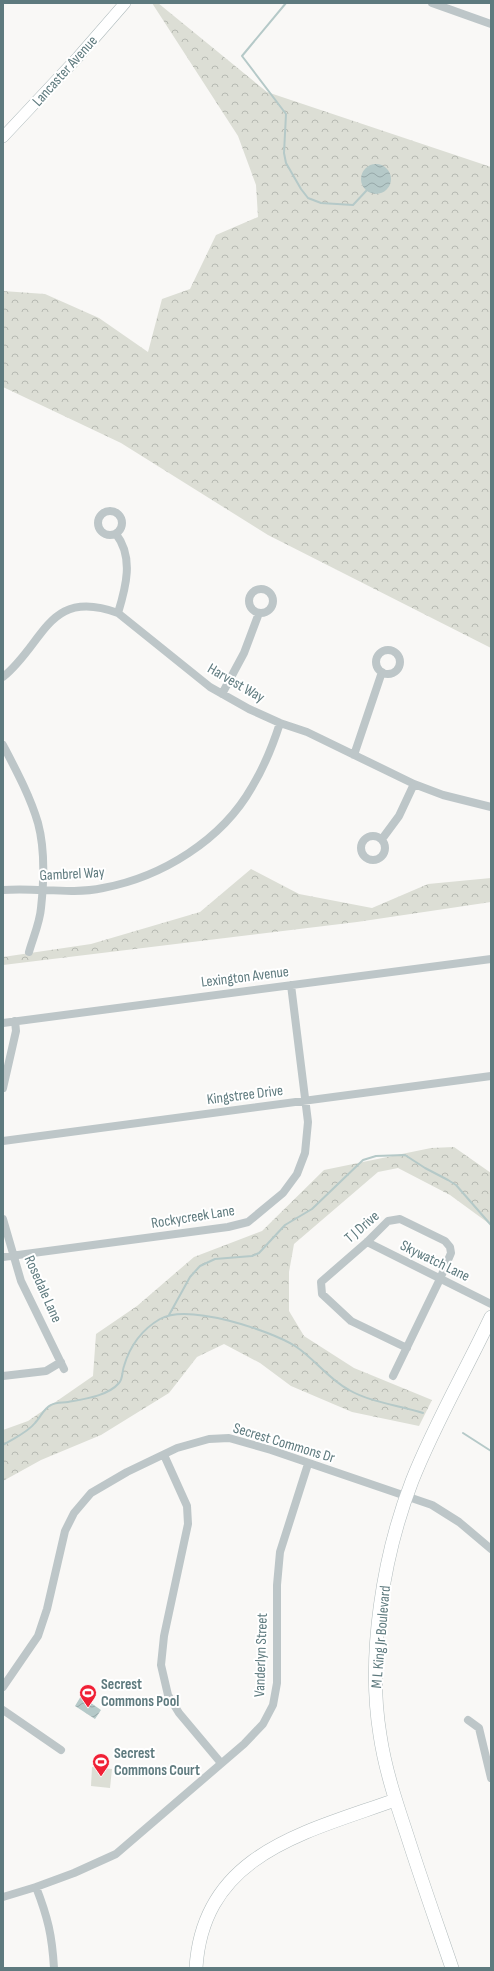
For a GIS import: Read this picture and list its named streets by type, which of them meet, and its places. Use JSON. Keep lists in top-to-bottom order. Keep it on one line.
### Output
{"streets":{"main road":["Lancaster Avenue","M L King Jr Boulevard"],"street":["Harvest Way","Gambrel Way","Lexington Avenue","Kingstree Drive","Rockycreek Lane","T J Drive","Skywatch Lane","Rosedale Lane","Secrest Commons Dr","Vanderlyn Street"]},"crossings":[["Harvest Way","Gambrel Way"],["Lexington Avenue","Rockycreek Lane"],["Kingstree Drive","Rockycreek Lane"],["Rockycreek Lane","Rosedale Lane"],["T J Drive","Skywatch Lane"],["Secrest Commons Dr","M L King Jr Boulevard"],["Secrest Commons Dr","Vanderlyn Street"]],"places":{"sports":["Secrest Commons Pool","Secrest Commons Court"]}}
